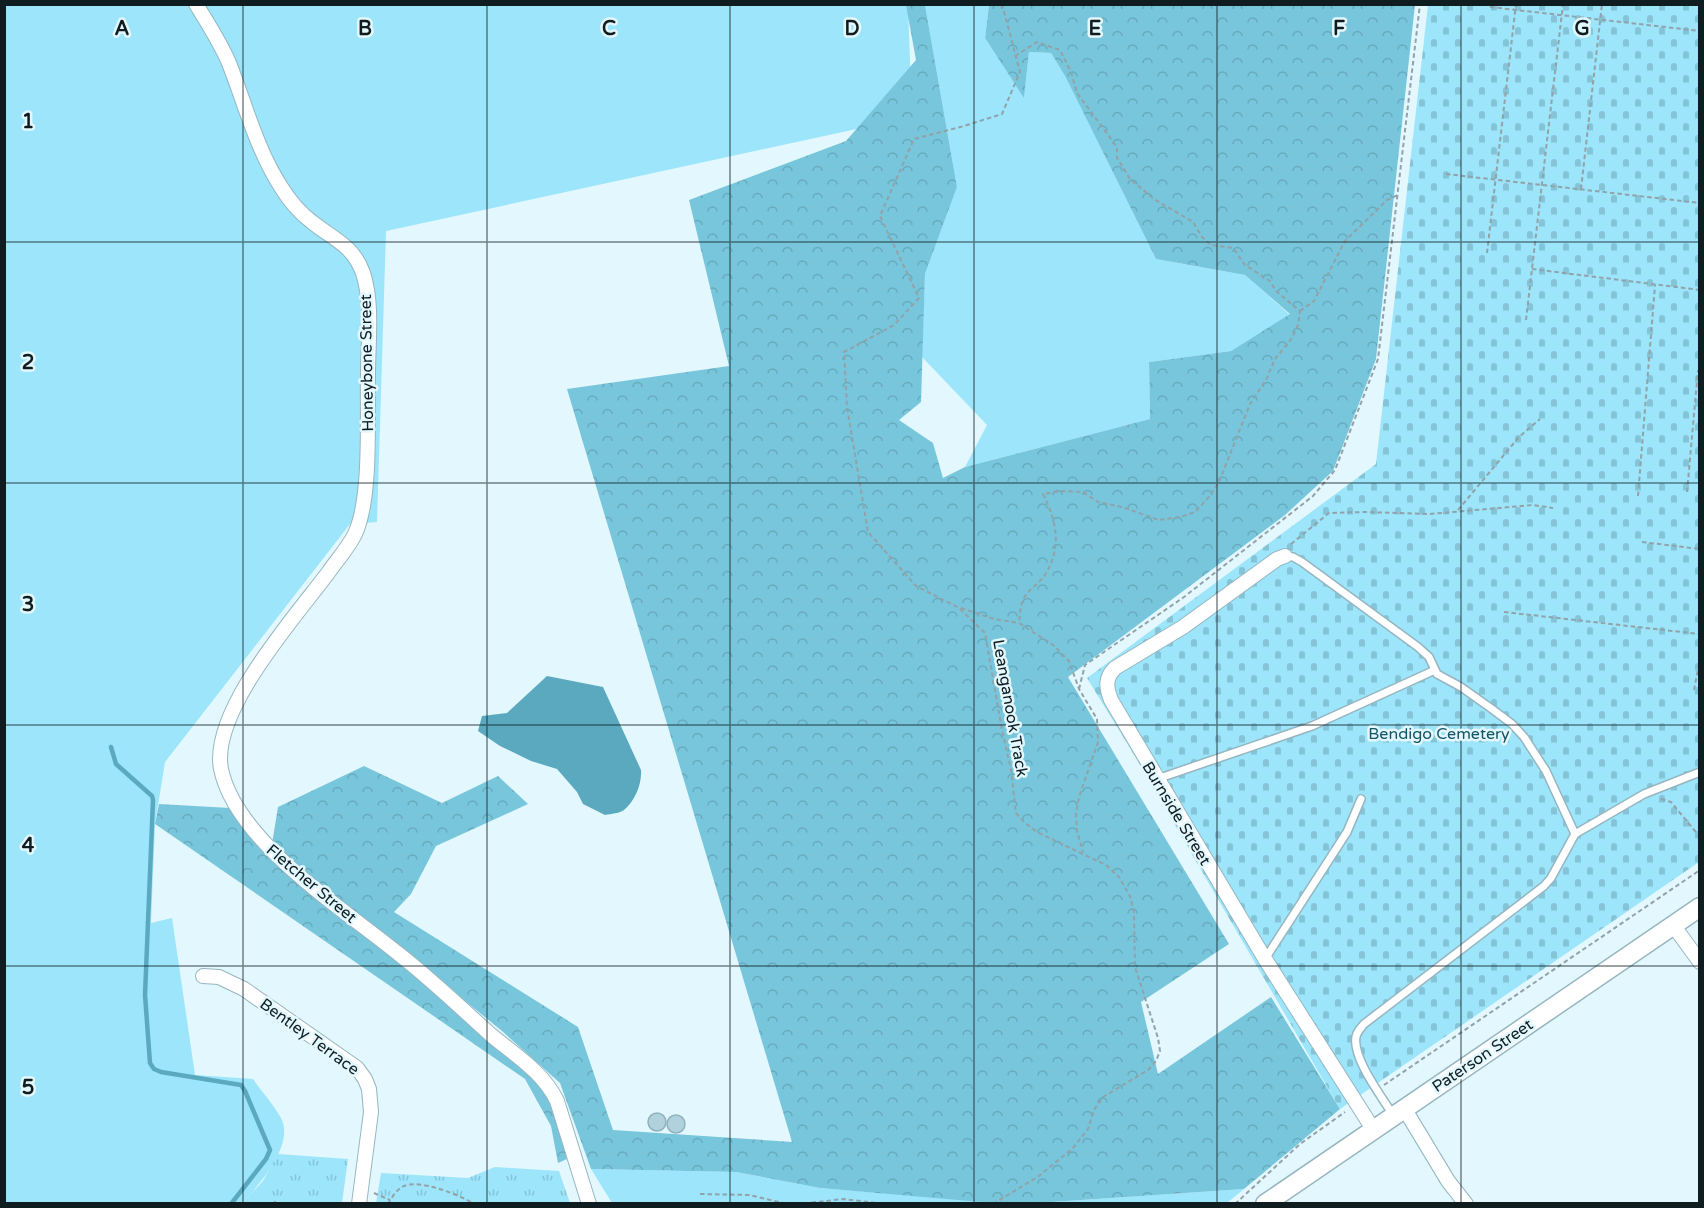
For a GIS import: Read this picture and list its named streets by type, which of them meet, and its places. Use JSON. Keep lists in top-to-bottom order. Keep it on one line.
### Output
{"streets":{"street":["Honeybone Street","Burnside Street","Fletcher Street","Bentley Terrace","Paterson Street"],"path":["Leanganook Track"]},"crossings":[["Honeybone Street","Fletcher Street"],["Burnside Street","Paterson Street"]],"parks":["Bendigo Cemetery"],"grid":{"columns":["A","B","C","D","E","F","G"],"rows":["1","2","3","4","5"]}}
